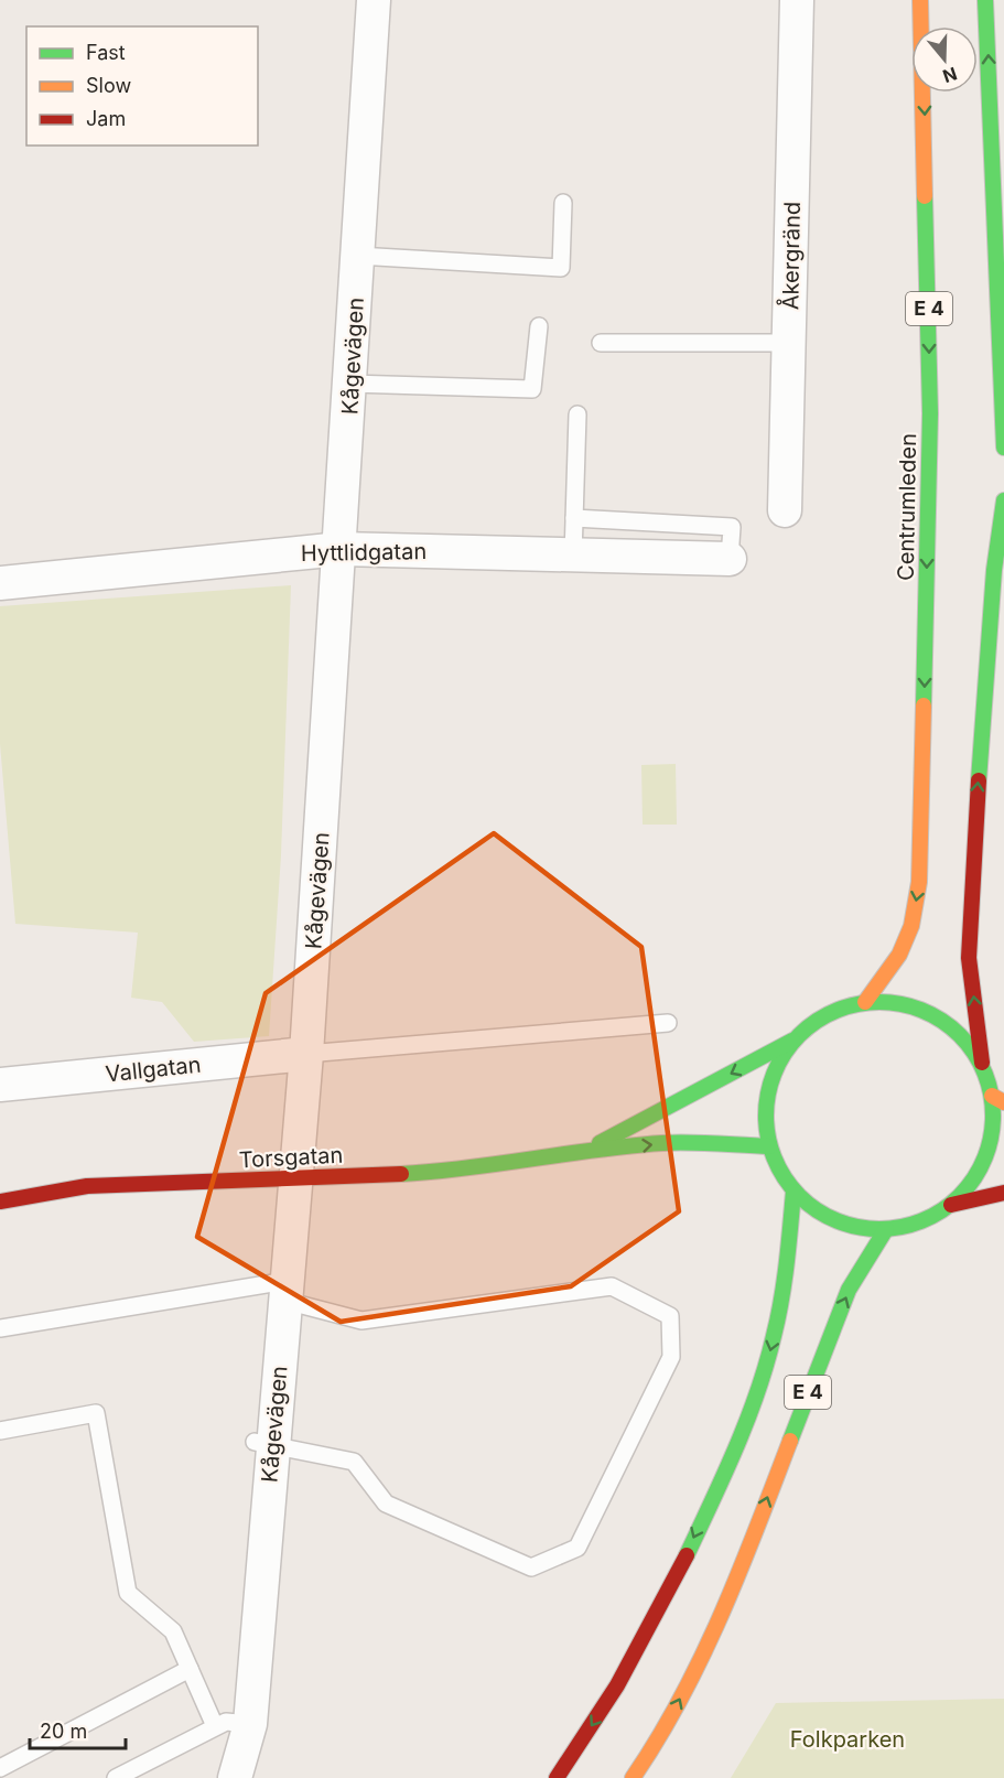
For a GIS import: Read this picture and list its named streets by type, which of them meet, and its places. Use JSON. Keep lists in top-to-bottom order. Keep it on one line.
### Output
{"streets":{"main road":["E 4","Centrumleden","Torsgatan"],"street":["Åkergränd","Kågevägen","Hyttlidgatan","Vallgatan"]},"crossings":[["E 4","Centrumleden"],["E 4","Torsgatan"],["Kågevägen","Hyttlidgatan"],["Kågevägen","Vallgatan"],["Kågevägen","Torsgatan"],["Centrumleden","Torsgatan"]],"parks":["Folkparken"],"legend":["Fast","Slow","Jam"],"scale_bar":"20 m","north":"bottom"}
